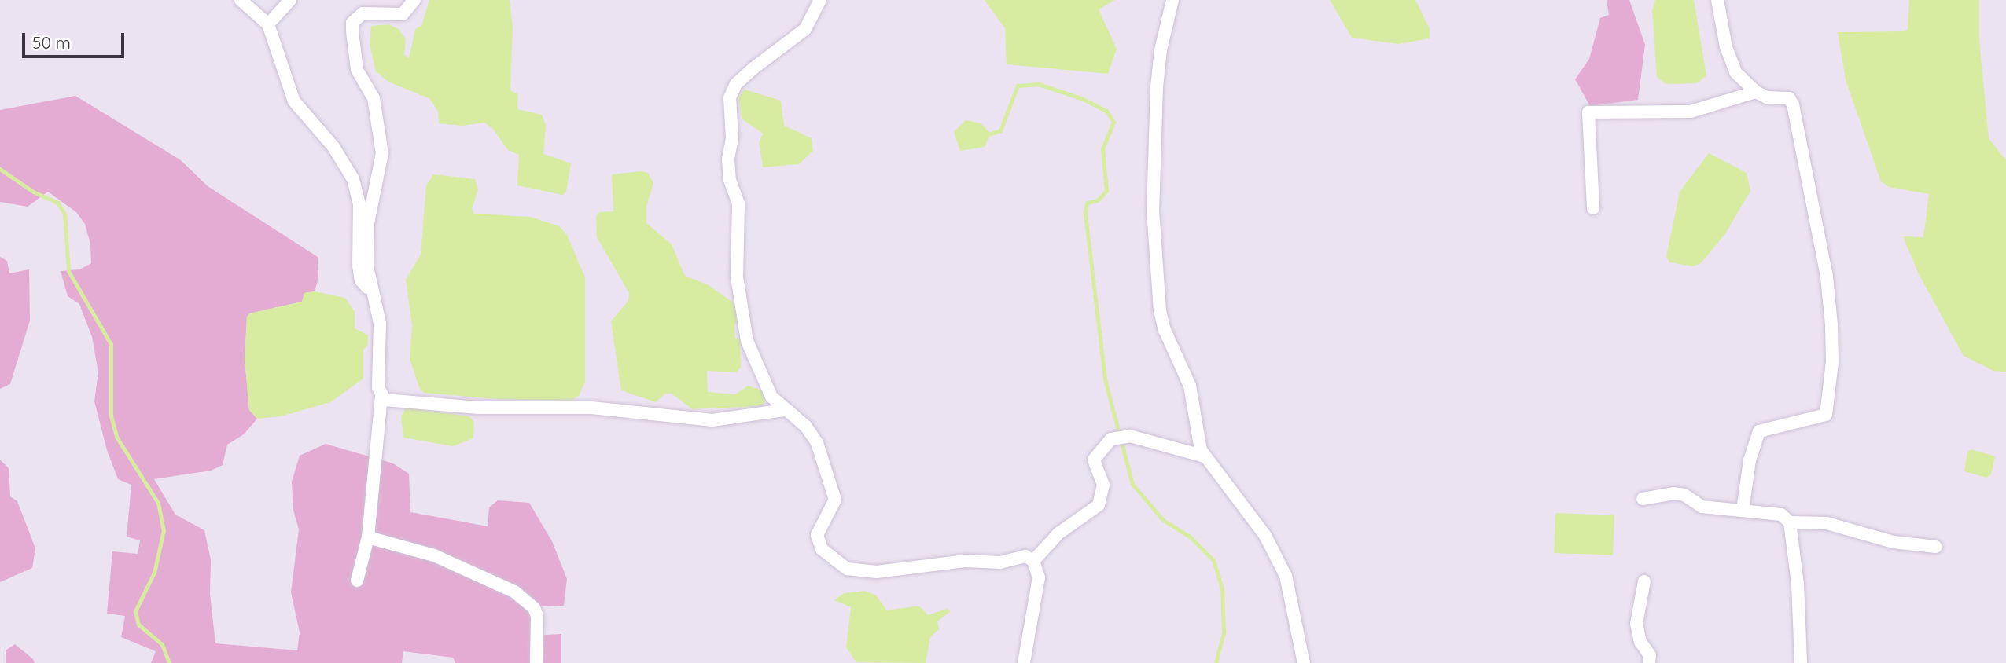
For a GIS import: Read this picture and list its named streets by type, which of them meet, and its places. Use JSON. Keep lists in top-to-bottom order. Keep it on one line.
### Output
{"scale_bar":"50 m"}
